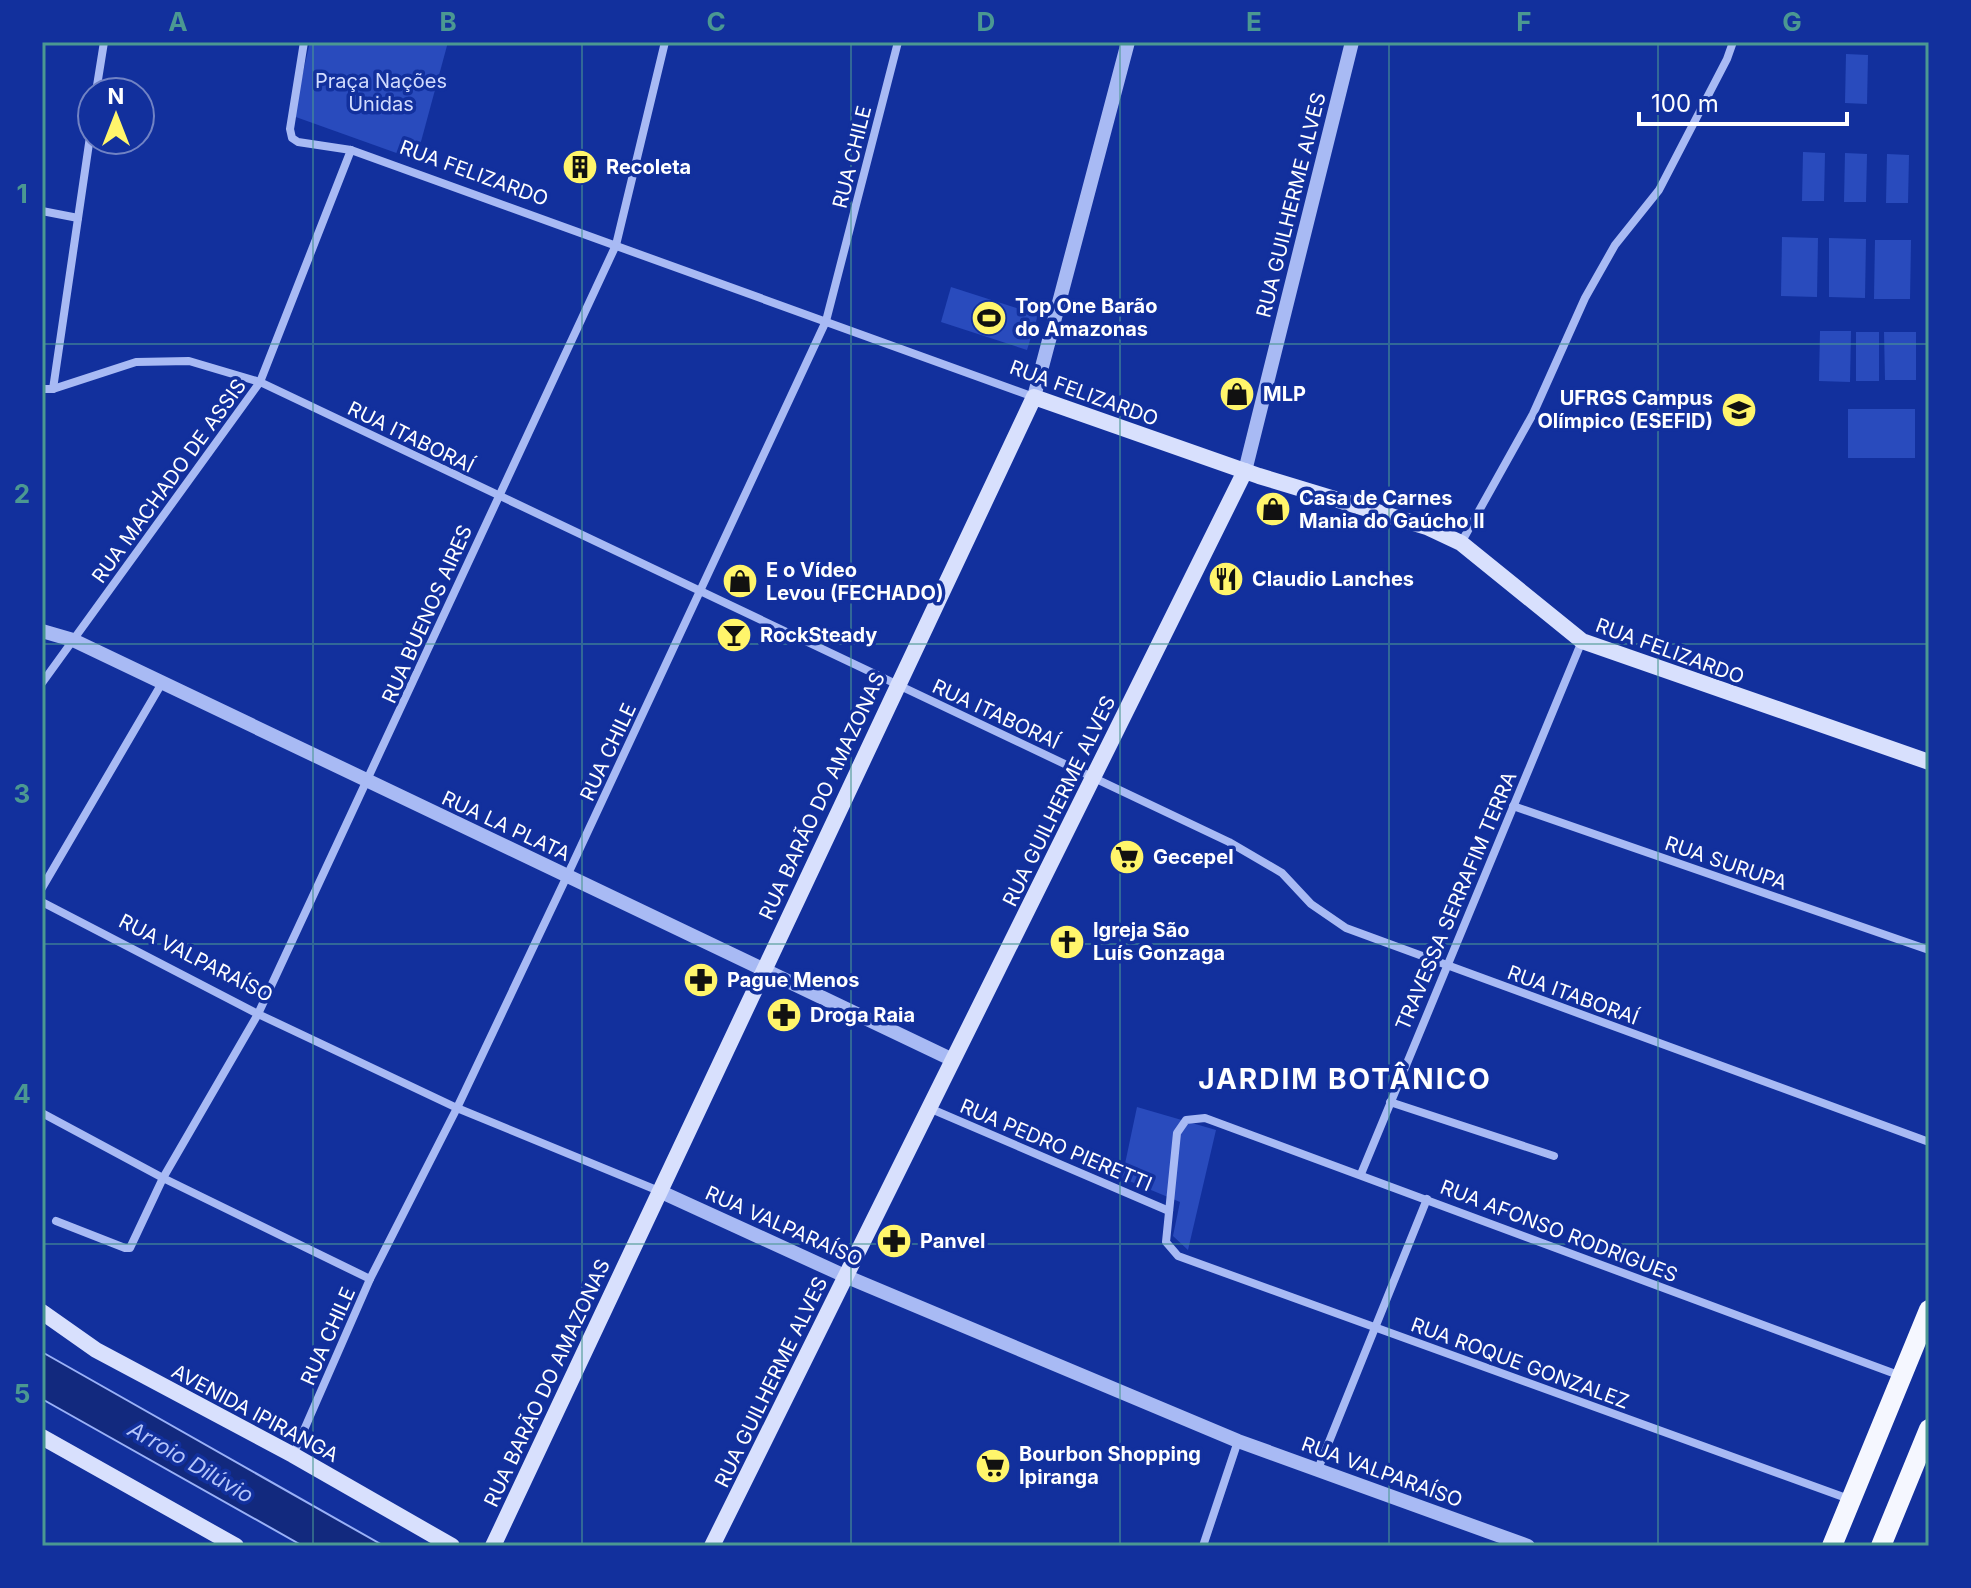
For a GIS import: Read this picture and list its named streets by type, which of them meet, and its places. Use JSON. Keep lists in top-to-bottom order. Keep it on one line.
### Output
{"streets":{"main road":["RUA FELIZARDO","RUA GUILHERME ALVES","RUA BARÃO DO AMAZONAS","AVENIDA IPIRANGA"],"street":["RUA CHILE","RUA ITABORAÍ","RUA MACHADO DE ASSIS","RUA BUENOS AIRES","RUA LA PLATA","RUA SURUPA","TRAVESSA SERRAFIM TERRA","RUA VALPARAÍSO","RUA PEDRO PIERETTI","RUA AFONSO RODRIGUES","RUA ROQUE GONZALEZ"]},"crossings":[["RUA CHILE","RUA FELIZARDO"],["RUA CHILE","RUA ITABORAÍ"],["RUA CHILE","RUA LA PLATA"],["RUA CHILE","RUA VALPARAÍSO"],["RUA CHILE","AVENIDA IPIRANGA"],["RUA FELIZARDO","RUA GUILHERME ALVES"],["RUA FELIZARDO","RUA MACHADO DE ASSIS"],["RUA FELIZARDO","RUA BUENOS AIRES"],["RUA FELIZARDO","RUA BARÃO DO AMAZONAS"],["RUA FELIZARDO","TRAVESSA SERRAFIM TERRA"],["RUA GUILHERME ALVES","RUA ITABORAÍ"],["RUA GUILHERME ALVES","RUA LA PLATA"],["RUA GUILHERME ALVES","RUA VALPARAÍSO"],["RUA GUILHERME ALVES","RUA PEDRO PIERETTI"],["RUA ITABORAÍ","RUA MACHADO DE ASSIS"],["RUA ITABORAÍ","RUA BUENOS AIRES"],["RUA ITABORAÍ","RUA BARÃO DO AMAZONAS"],["RUA ITABORAÍ","TRAVESSA SERRAFIM TERRA"],["RUA MACHADO DE ASSIS","RUA LA PLATA"],["RUA BUENOS AIRES","RUA LA PLATA"],["RUA BUENOS AIRES","RUA VALPARAÍSO"],["RUA BARÃO DO AMAZONAS","RUA LA PLATA"],["RUA BARÃO DO AMAZONAS","RUA VALPARAÍSO"],["RUA SURUPA","TRAVESSA SERRAFIM TERRA"],["TRAVESSA SERRAFIM TERRA","RUA AFONSO RODRIGUES"],["RUA PEDRO PIERETTI","RUA AFONSO RODRIGUES"],["RUA PEDRO PIERETTI","RUA ROQUE GONZALEZ"],["RUA AFONSO RODRIGUES","RUA ROQUE GONZALEZ"]],"districts":["JARDIM BOTÂNICO"],"water":["Arroio Dilúvio"],"parks":["Praça Nações Unidas"],"places":{"building":["Recoleta"],"sports":["Top One Barão do Amazonas"],"shop":["MLP","Casa de Carnes Mania do Gaúcho II","E o Vídeo Levou (FECHADO)"],"school or university":["UFRGS Campus Olímpico (ESEFID)"],"restaurant":["Claudio Lanches"],"bar":["RockSteady"],"supermarket":["Gecepel","Bourbon Shopping Ipiranga"],"church":["Igreja São Luís Gonzaga"],"pharmacy":["Pague Menos","Droga Raia","Panvel"]},"scale_bar":"100 m","north":"top","grid":{"columns":["A","B","C","D","E","F","G"],"rows":["1","2","3","4","5"]}}
